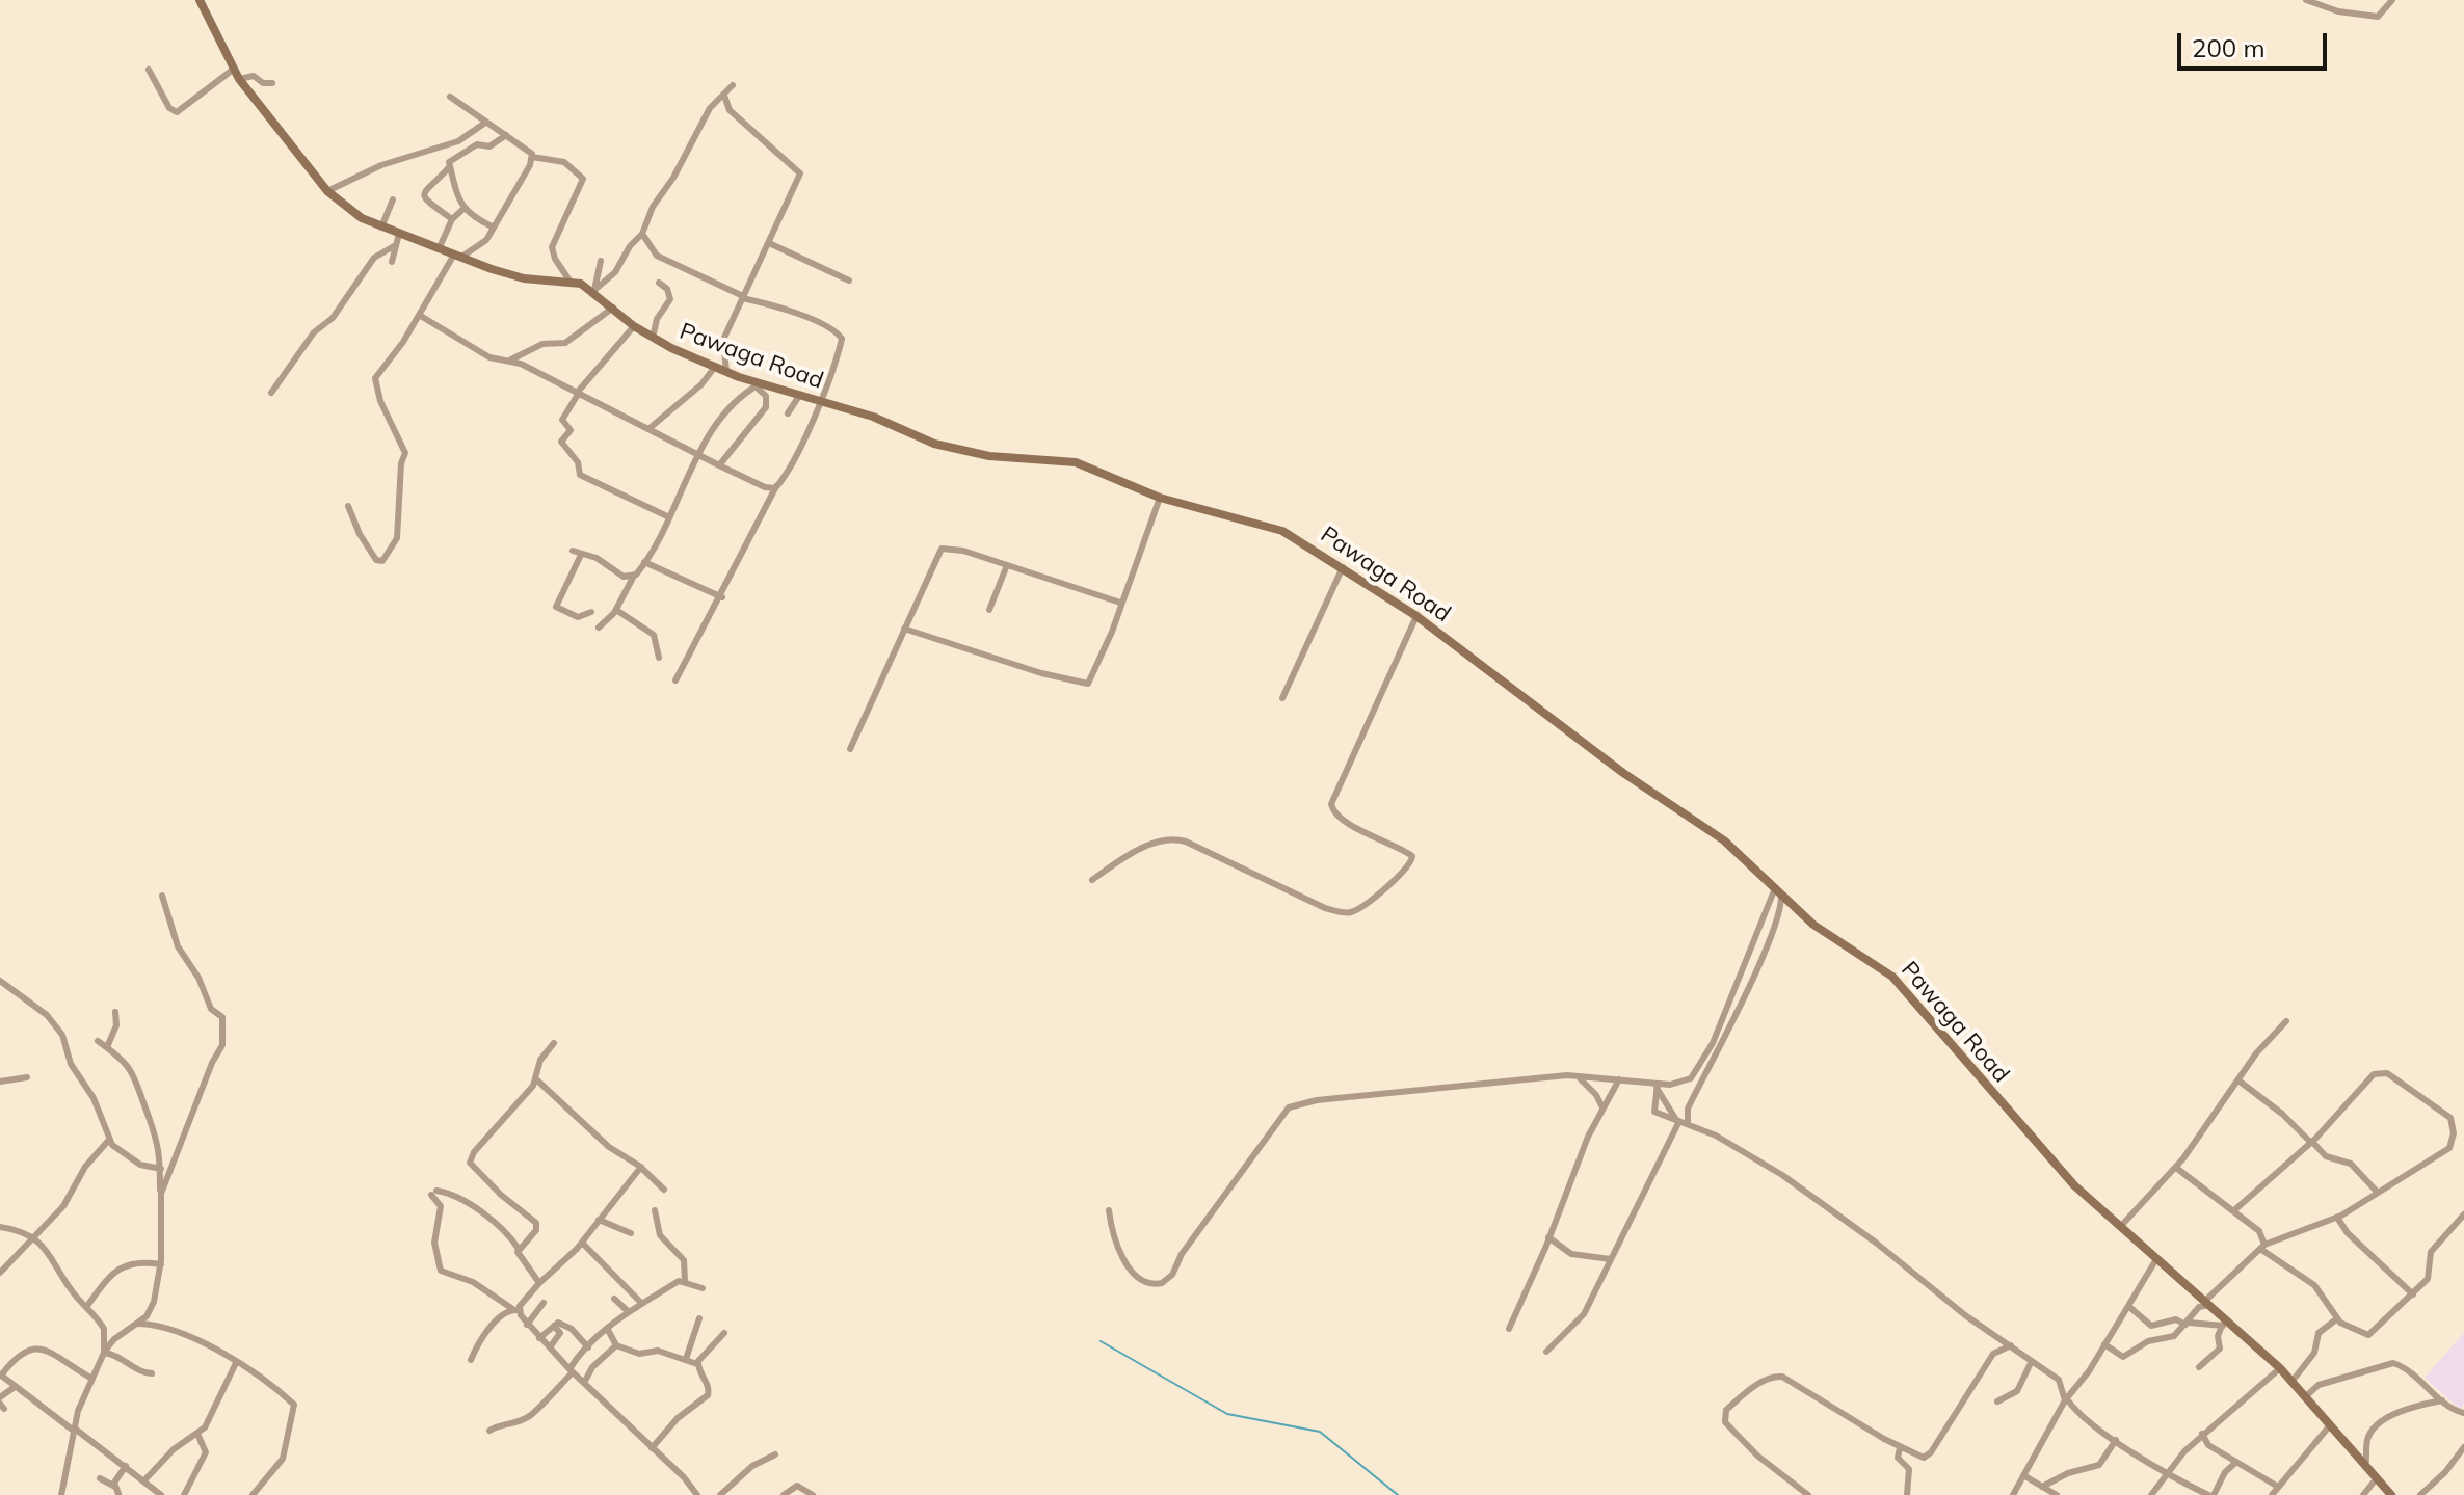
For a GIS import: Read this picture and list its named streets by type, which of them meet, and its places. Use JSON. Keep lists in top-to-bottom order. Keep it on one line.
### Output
{"streets":{"main road":["Pawaga Road"]},"scale_bar":"200 m"}
